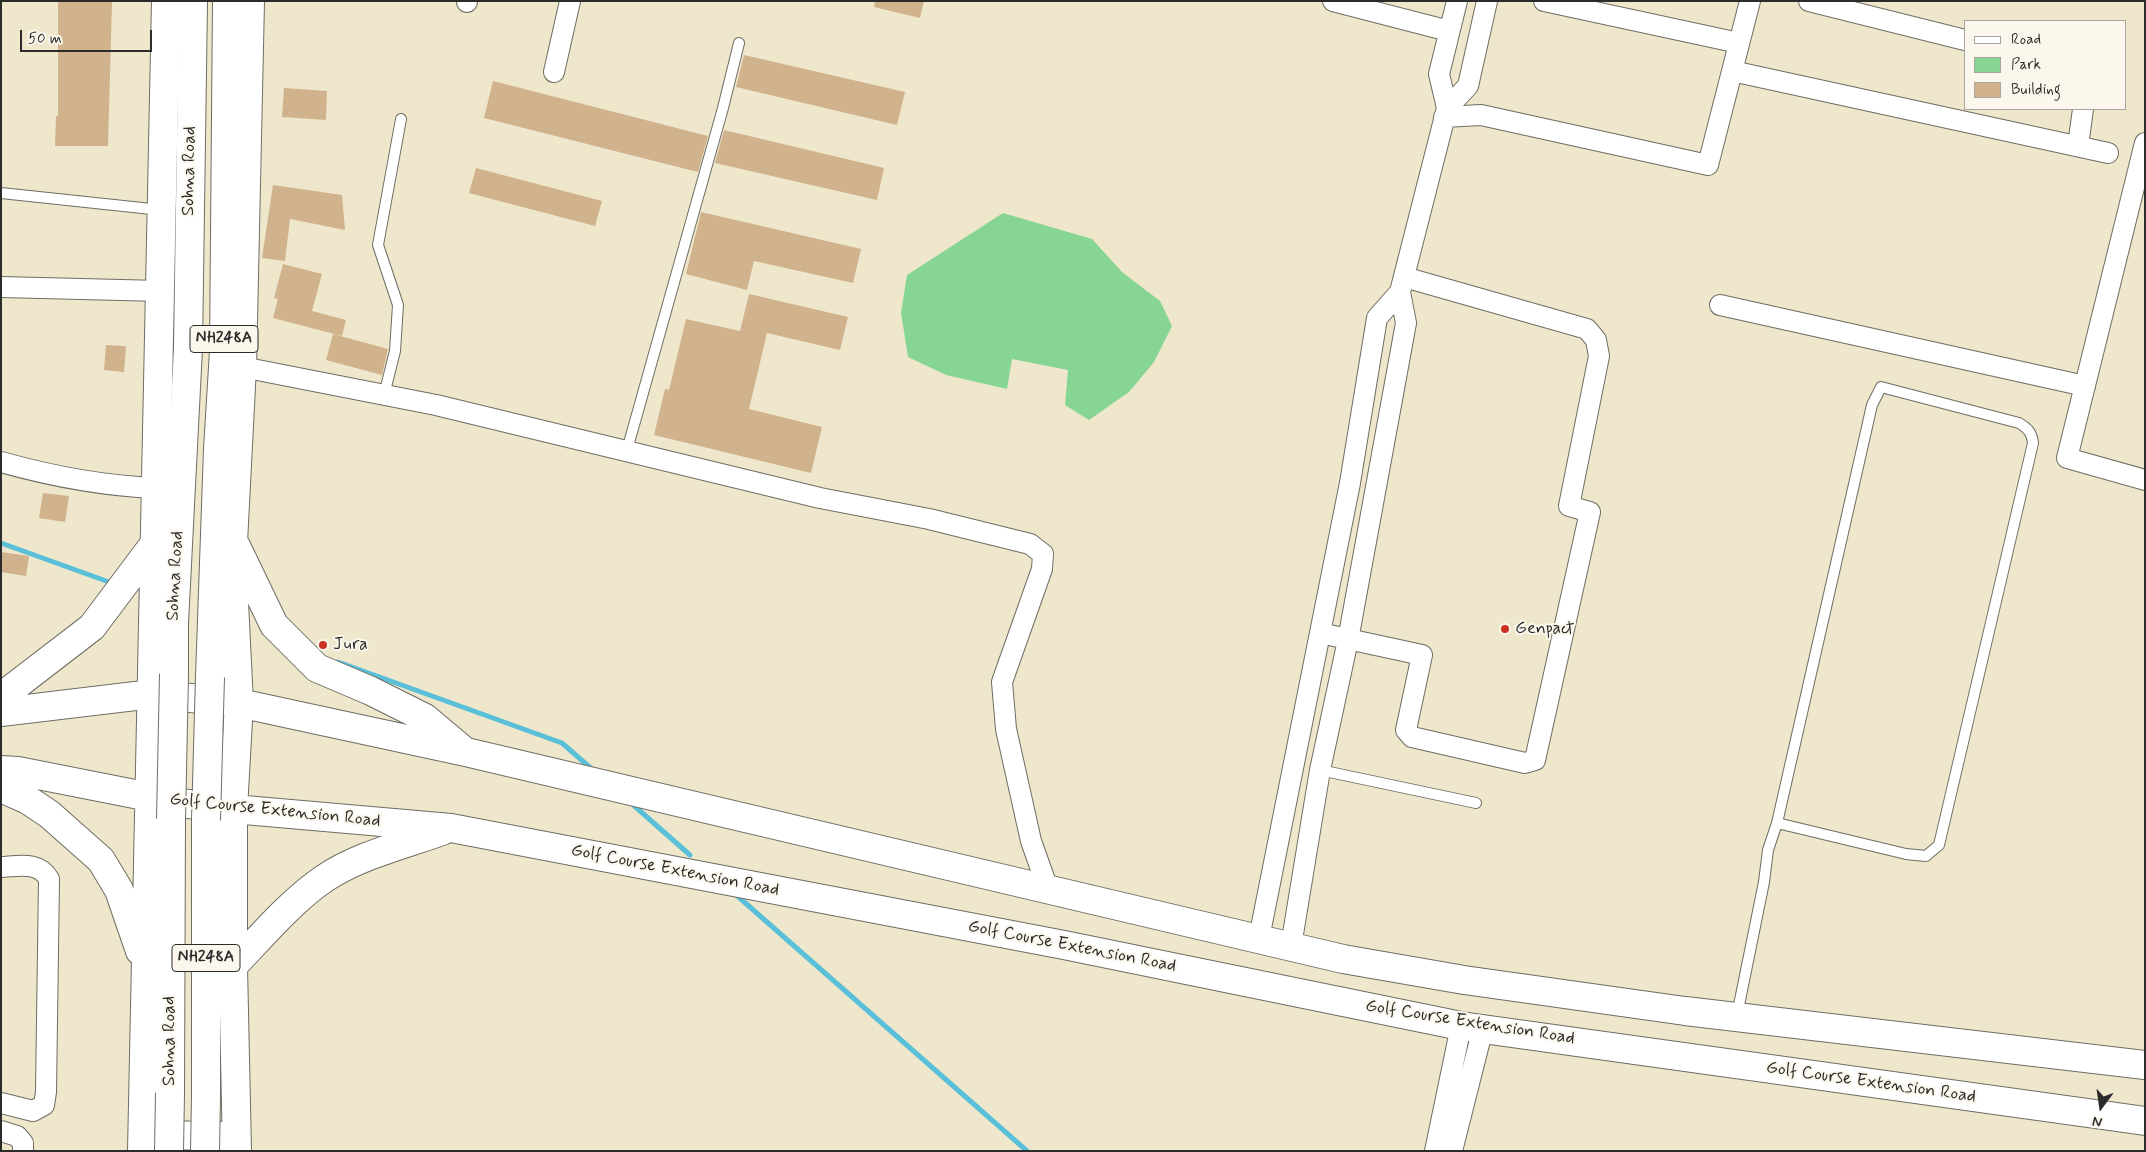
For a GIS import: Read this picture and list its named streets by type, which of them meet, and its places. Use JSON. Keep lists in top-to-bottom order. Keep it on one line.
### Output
{"streets":{"main road":["Sohna Road","NH248A","Golf Course Extension Road"]},"places":["Genpact","Jura"],"legend":["Road","Park","Building"],"scale_bar":"50 m","north":"bottom"}
